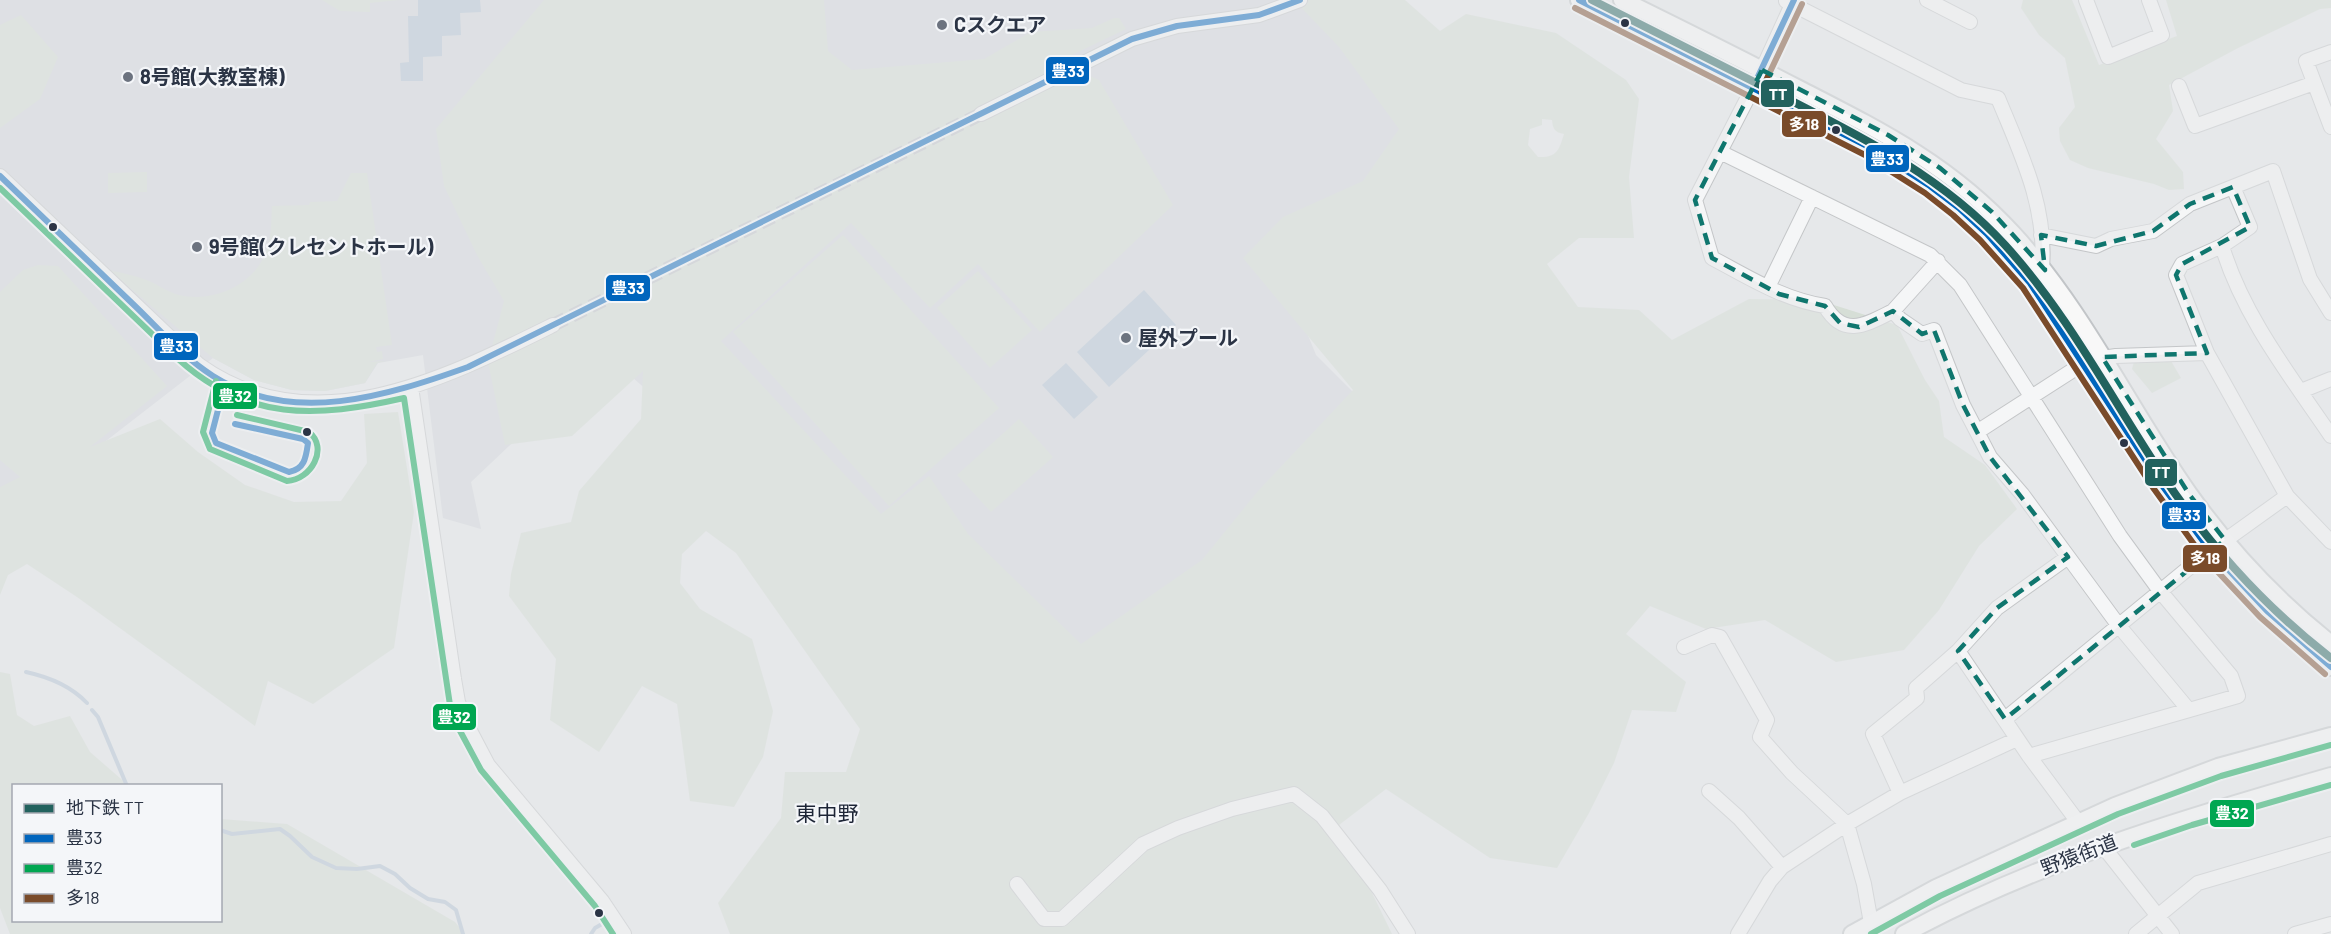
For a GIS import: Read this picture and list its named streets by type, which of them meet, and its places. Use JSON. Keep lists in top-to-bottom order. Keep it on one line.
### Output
{"streets":{"main road":["野猿街道"]},"districts":["東中野"],"places":["Cスクエア","8号館(大教室棟)","9号館(クレセントホール)","屋外プール"],"lines":["metro line TT","transit line 豊33","transit line 多18","transit line 豊32"],"legend":["地下鉄 TT","豊33","豊32","多18"]}
